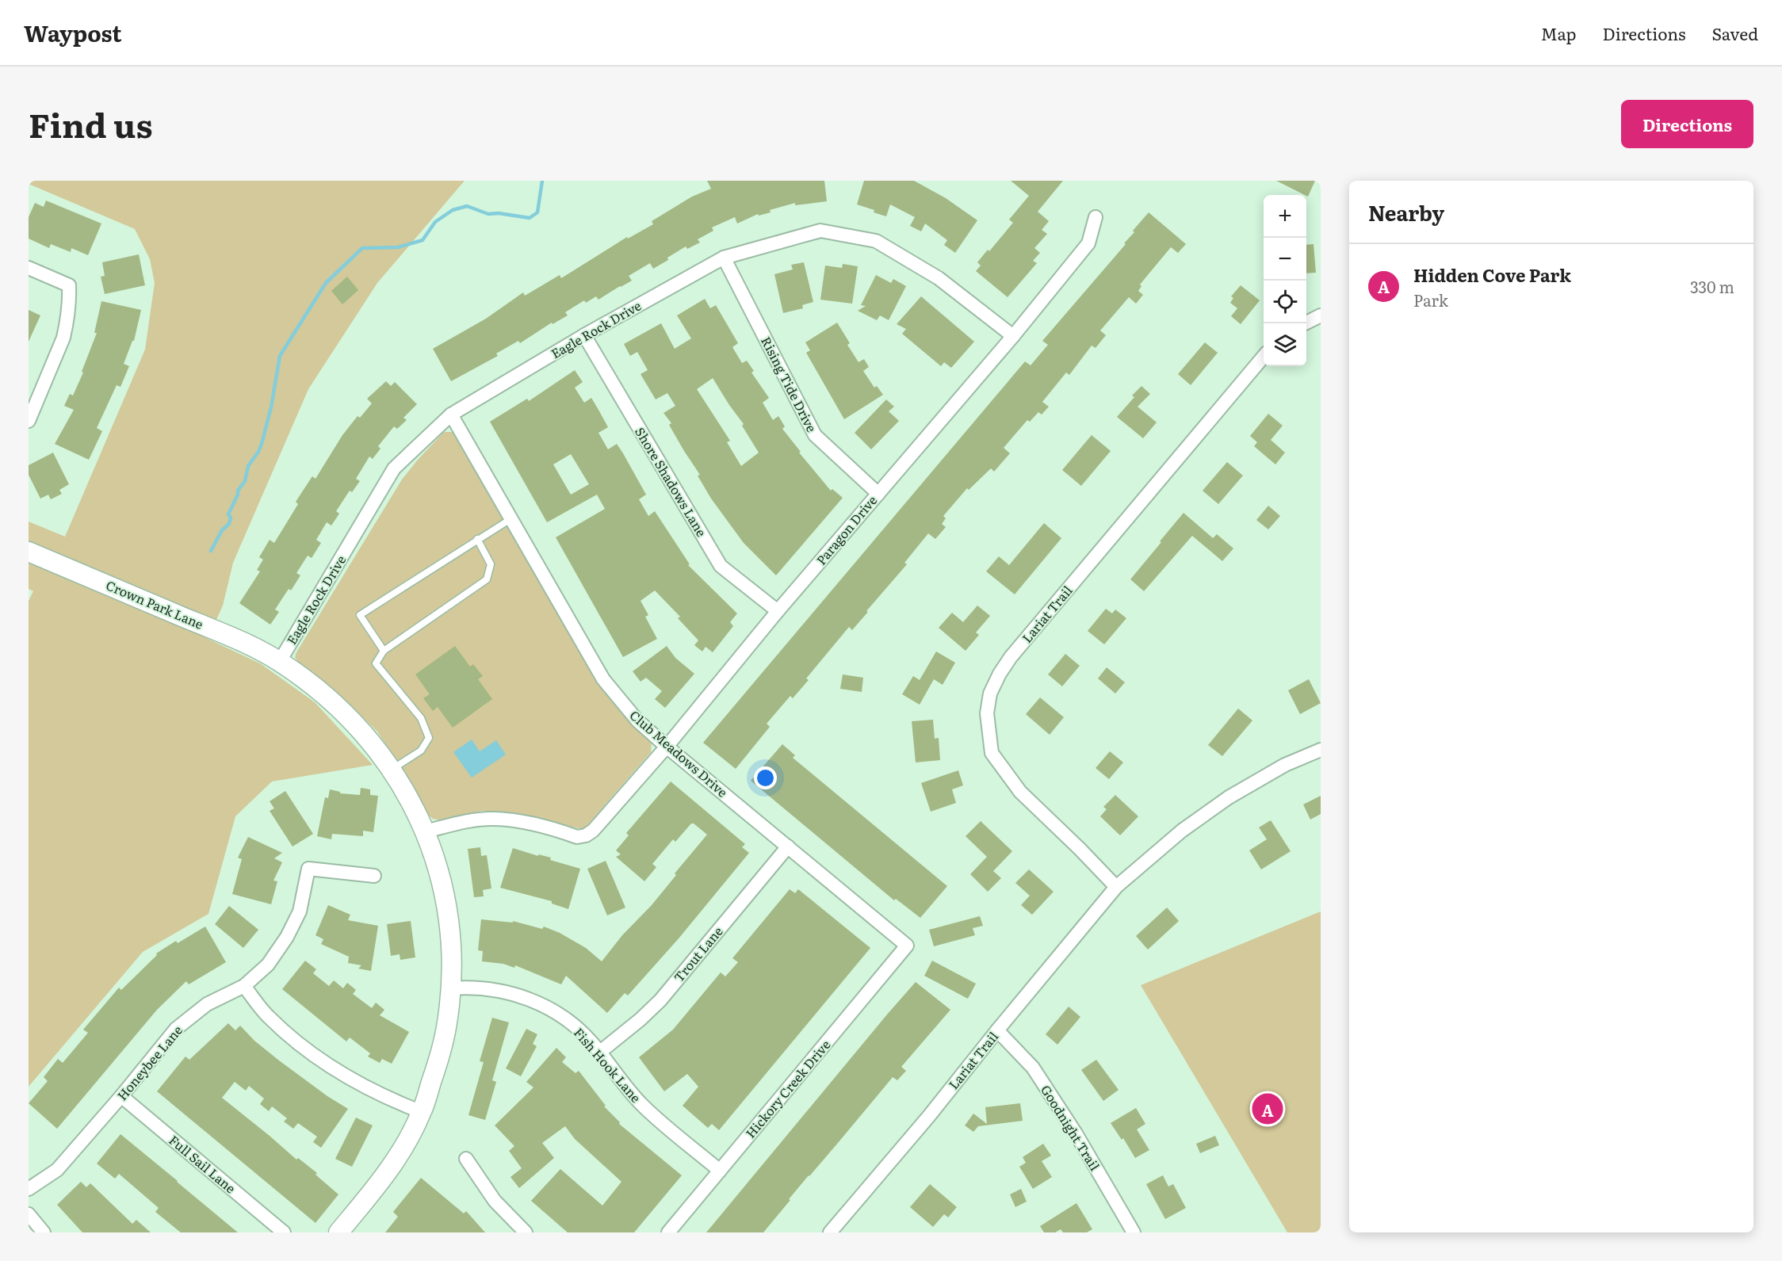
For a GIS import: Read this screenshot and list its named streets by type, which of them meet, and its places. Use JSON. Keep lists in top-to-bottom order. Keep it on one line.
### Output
{"streets":{"street":["Eagle Rock Drive","Rising Tide Drive","Shore Shadows Lane","Paragon Drive","Crown Park Lane","Lariat Trail","Club Meadows Drive","Trout Lane","Honeybee Lane","Fish Hook Lane","Hickory Creek Drive","Goodnight Trail","Full Sail Lane"]},"crossings":[["Eagle Rock Drive","Rising Tide Drive"],["Eagle Rock Drive","Shore Shadows Lane"],["Eagle Rock Drive","Paragon Drive"],["Eagle Rock Drive","Crown Park Lane"],["Eagle Rock Drive","Club Meadows Drive"],["Rising Tide Drive","Paragon Drive"],["Shore Shadows Lane","Paragon Drive"],["Paragon Drive","Crown Park Lane"],["Paragon Drive","Club Meadows Drive"],["Crown Park Lane","Fish Hook Lane"],["Lariat Trail","Goodnight Trail"],["Club Meadows Drive","Trout Lane"],["Club Meadows Drive","Hickory Creek Drive"],["Trout Lane","Fish Hook Lane"],["Honeybee Lane","Full Sail Lane"],["Fish Hook Lane","Hickory Creek Drive"]],"page":{"header":"Waypost","nav":["Map","Directions","Saved"],"title":"Find us","buttons":"Directions","heading":"Nearby","map_buttons":["+","−"],"list":[{"mark":"A","name":"Hidden Cove Park","note":"Park","value":"330 m"}],"pins":"A"}}
